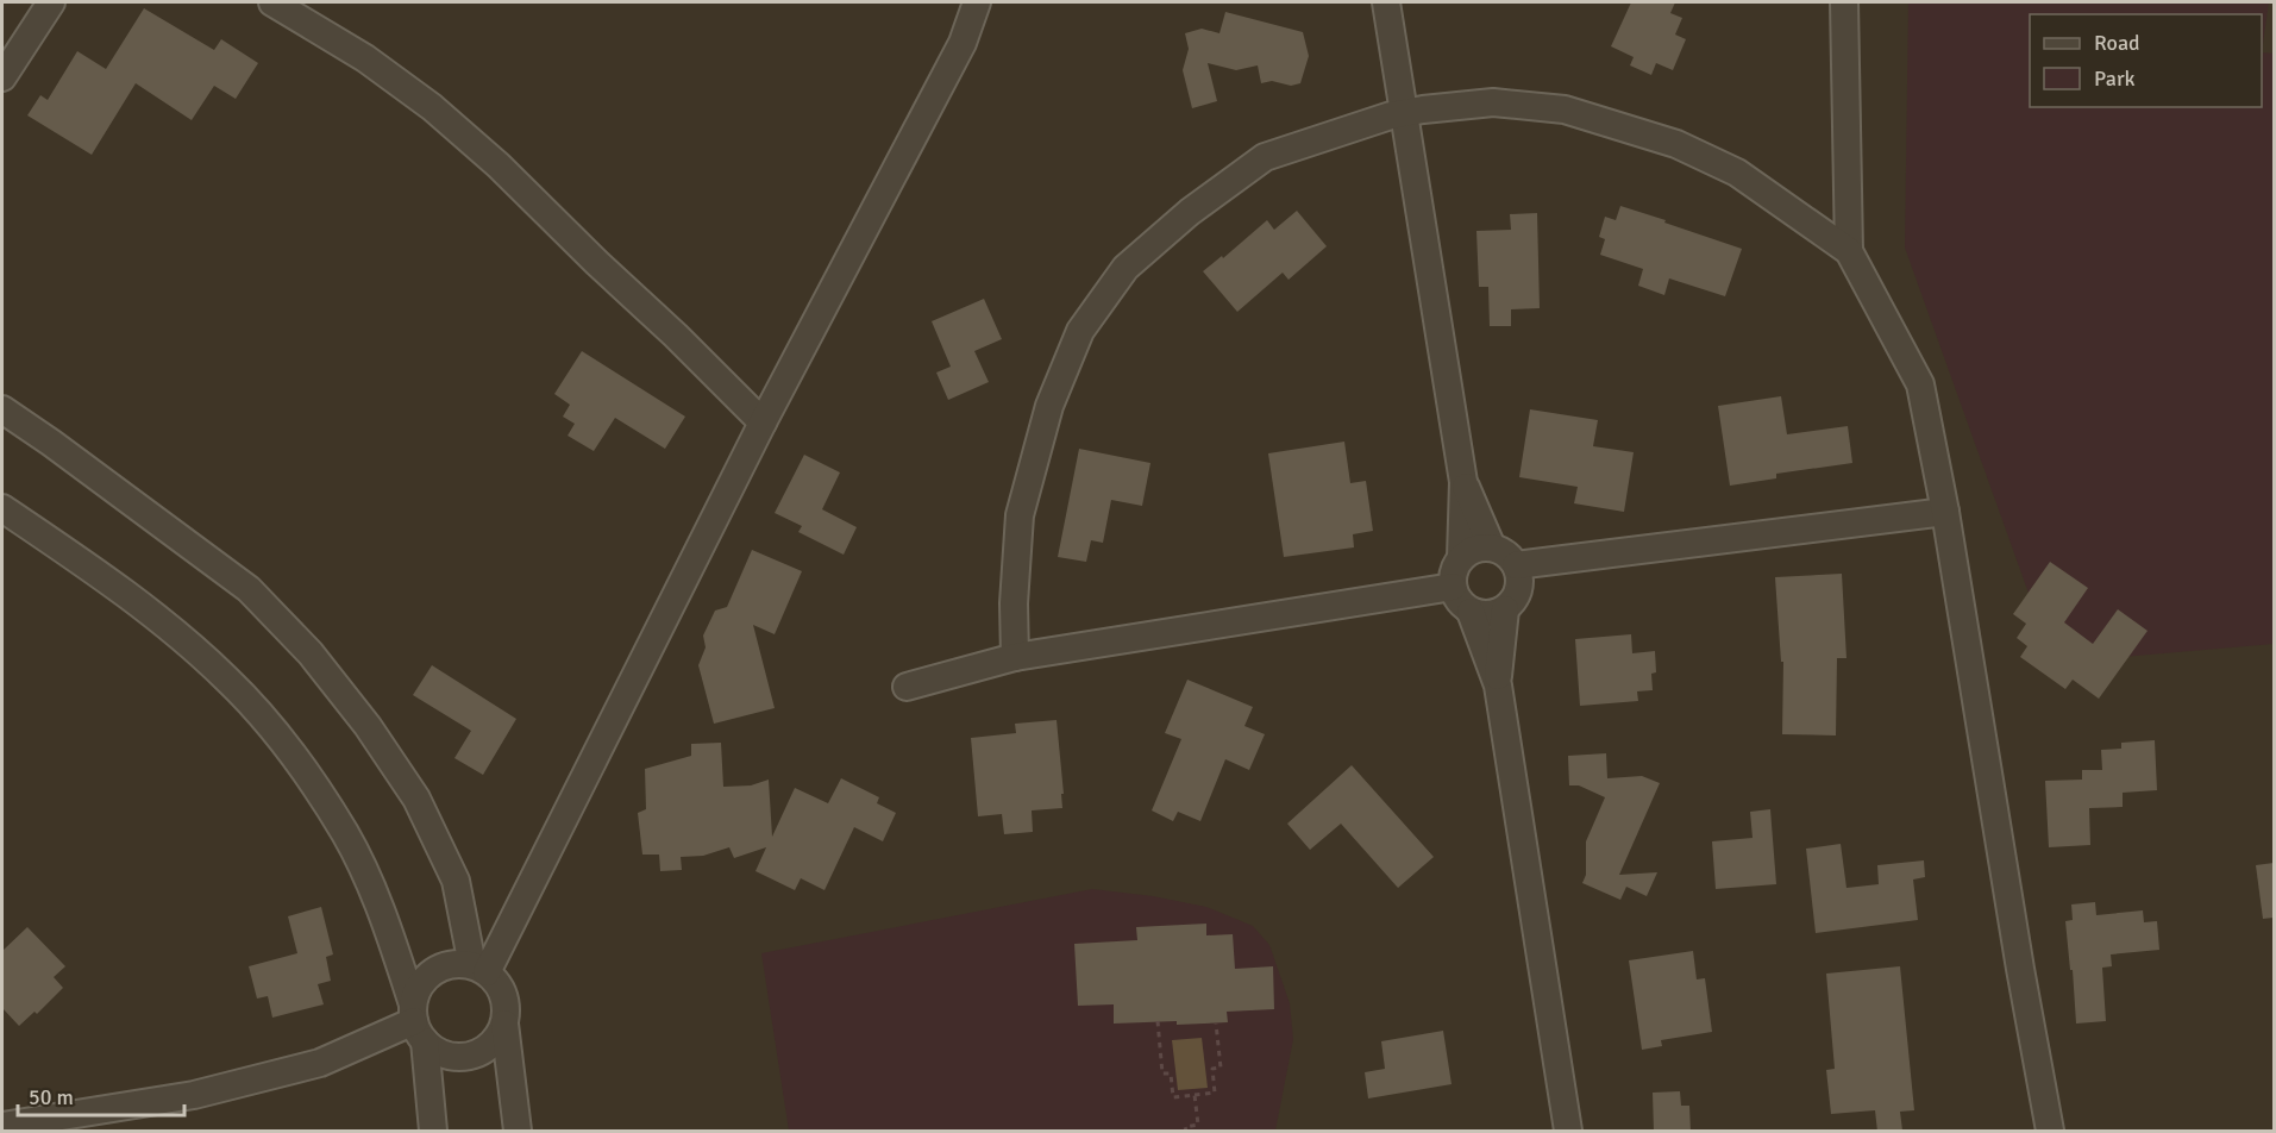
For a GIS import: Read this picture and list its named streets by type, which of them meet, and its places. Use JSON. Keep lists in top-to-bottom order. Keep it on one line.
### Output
{"legend":["Road","Park"],"scale_bar":"50 m"}
